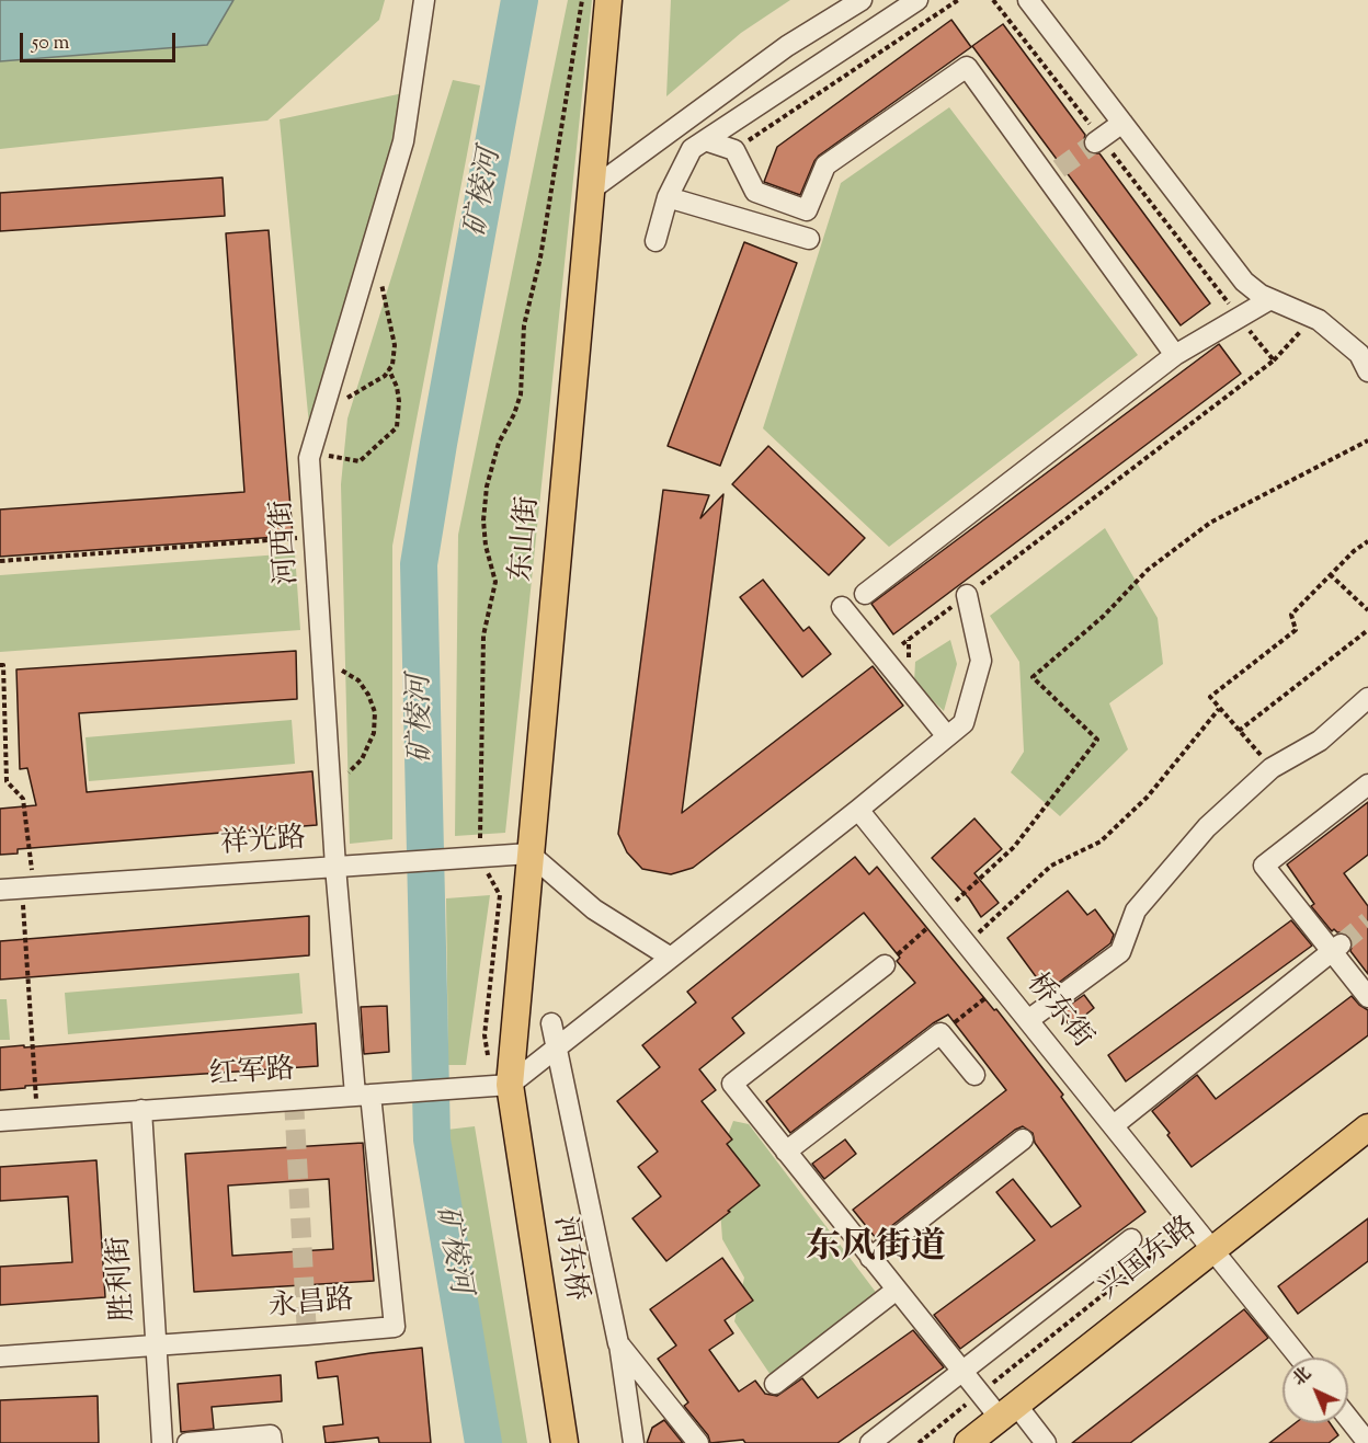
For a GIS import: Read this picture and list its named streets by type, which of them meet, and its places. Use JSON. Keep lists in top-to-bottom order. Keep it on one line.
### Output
{"streets":{"main road":["东山街","河东桥","兴国东路"],"street":["河西街","祥光路","桥东街","红军路","胜利街","永昌路"]},"crossings":[["东山街","祥光路"],["东山街","红军路"],["东山街","河东桥"],["河西街","祥光路"],["河西街","红军路"],["河西街","永昌路"],["桥东街","兴国东路"],["红军路","河东桥"],["红军路","胜利街"],["红军路","永昌路"],["胜利街","永昌路"]],"districts":["东风街道"],"water":["矿棱河"],"scale_bar":"50 m","north":"top left"}
